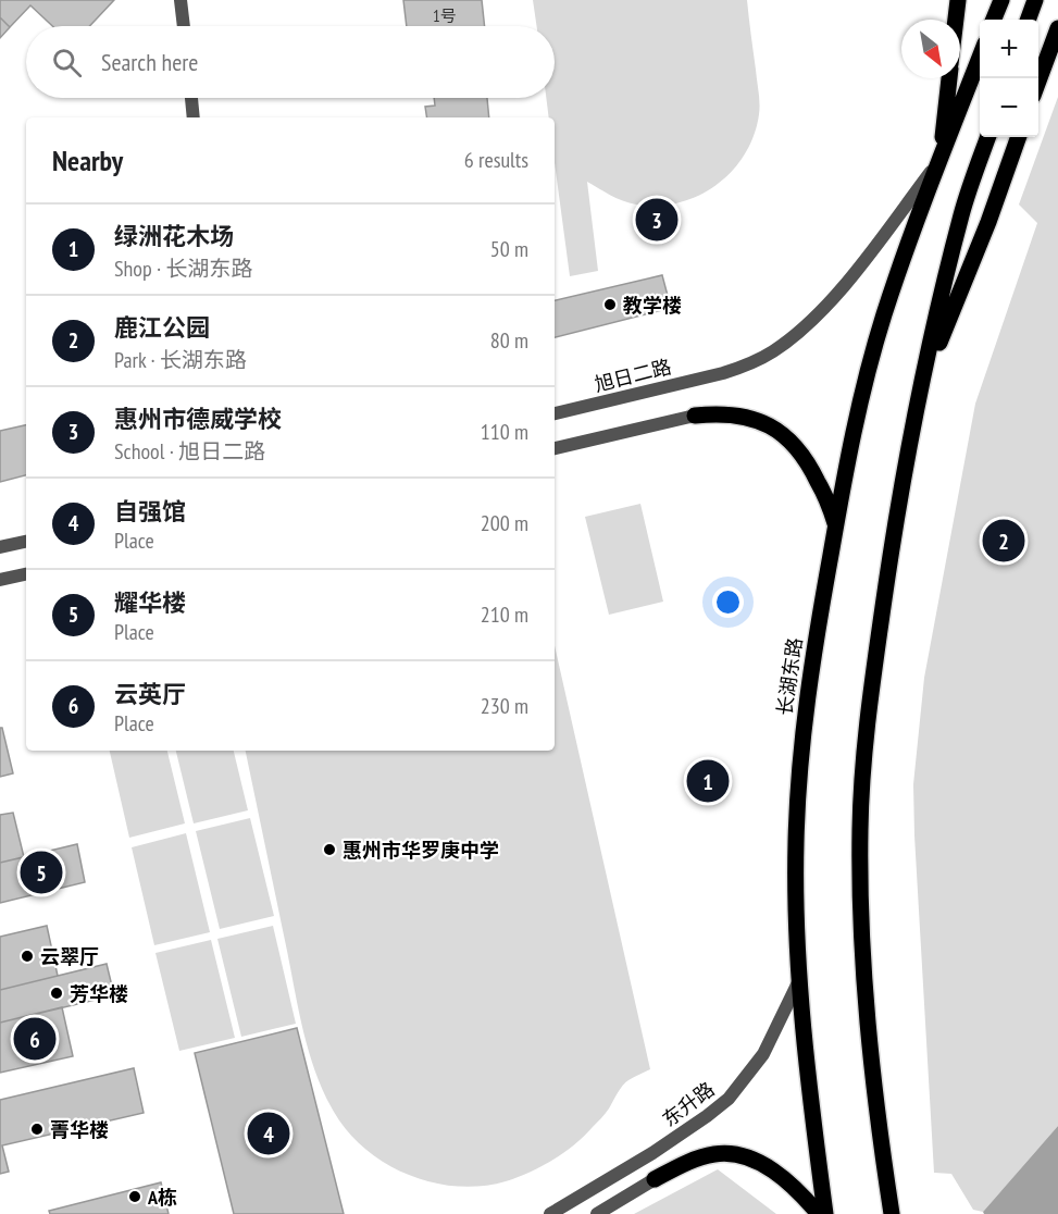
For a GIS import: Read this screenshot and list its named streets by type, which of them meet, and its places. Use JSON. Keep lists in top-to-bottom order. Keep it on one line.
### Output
{"streets":{"main road":["长湖东路"],"street":["旭日二路","东升路"]},"crossings":[["旭日二路","长湖东路"],["长湖东路","东升路"]],"places":["教学楼","惠州市华罗庚中学","云翠厅","芳华楼","菁华楼","A栋"],"house_numbers":["1号"],"north":"bottom right","page":{"map_buttons":["+","−"],"search":"Search here","heading":["Nearby","6 results"],"pins":["3","2","1","5","6","4"],"list":[{"mark":"1","name":"绿洲花木场","note":"Shop · 长湖东路","value":"50 m"},{"mark":"2","name":"鹿江公园","note":"Park · 长湖东路","value":"80 m"},{"mark":"3","name":"惠州市德威学校","note":"School · 旭日二路","value":"110 m"},{"mark":"4","name":"自强馆","note":"Place","value":"200 m"},{"mark":"5","name":"耀华楼","note":"Place","value":"210 m"},{"mark":"6","name":"云英厅","note":"Place","value":"230 m"}]}}
